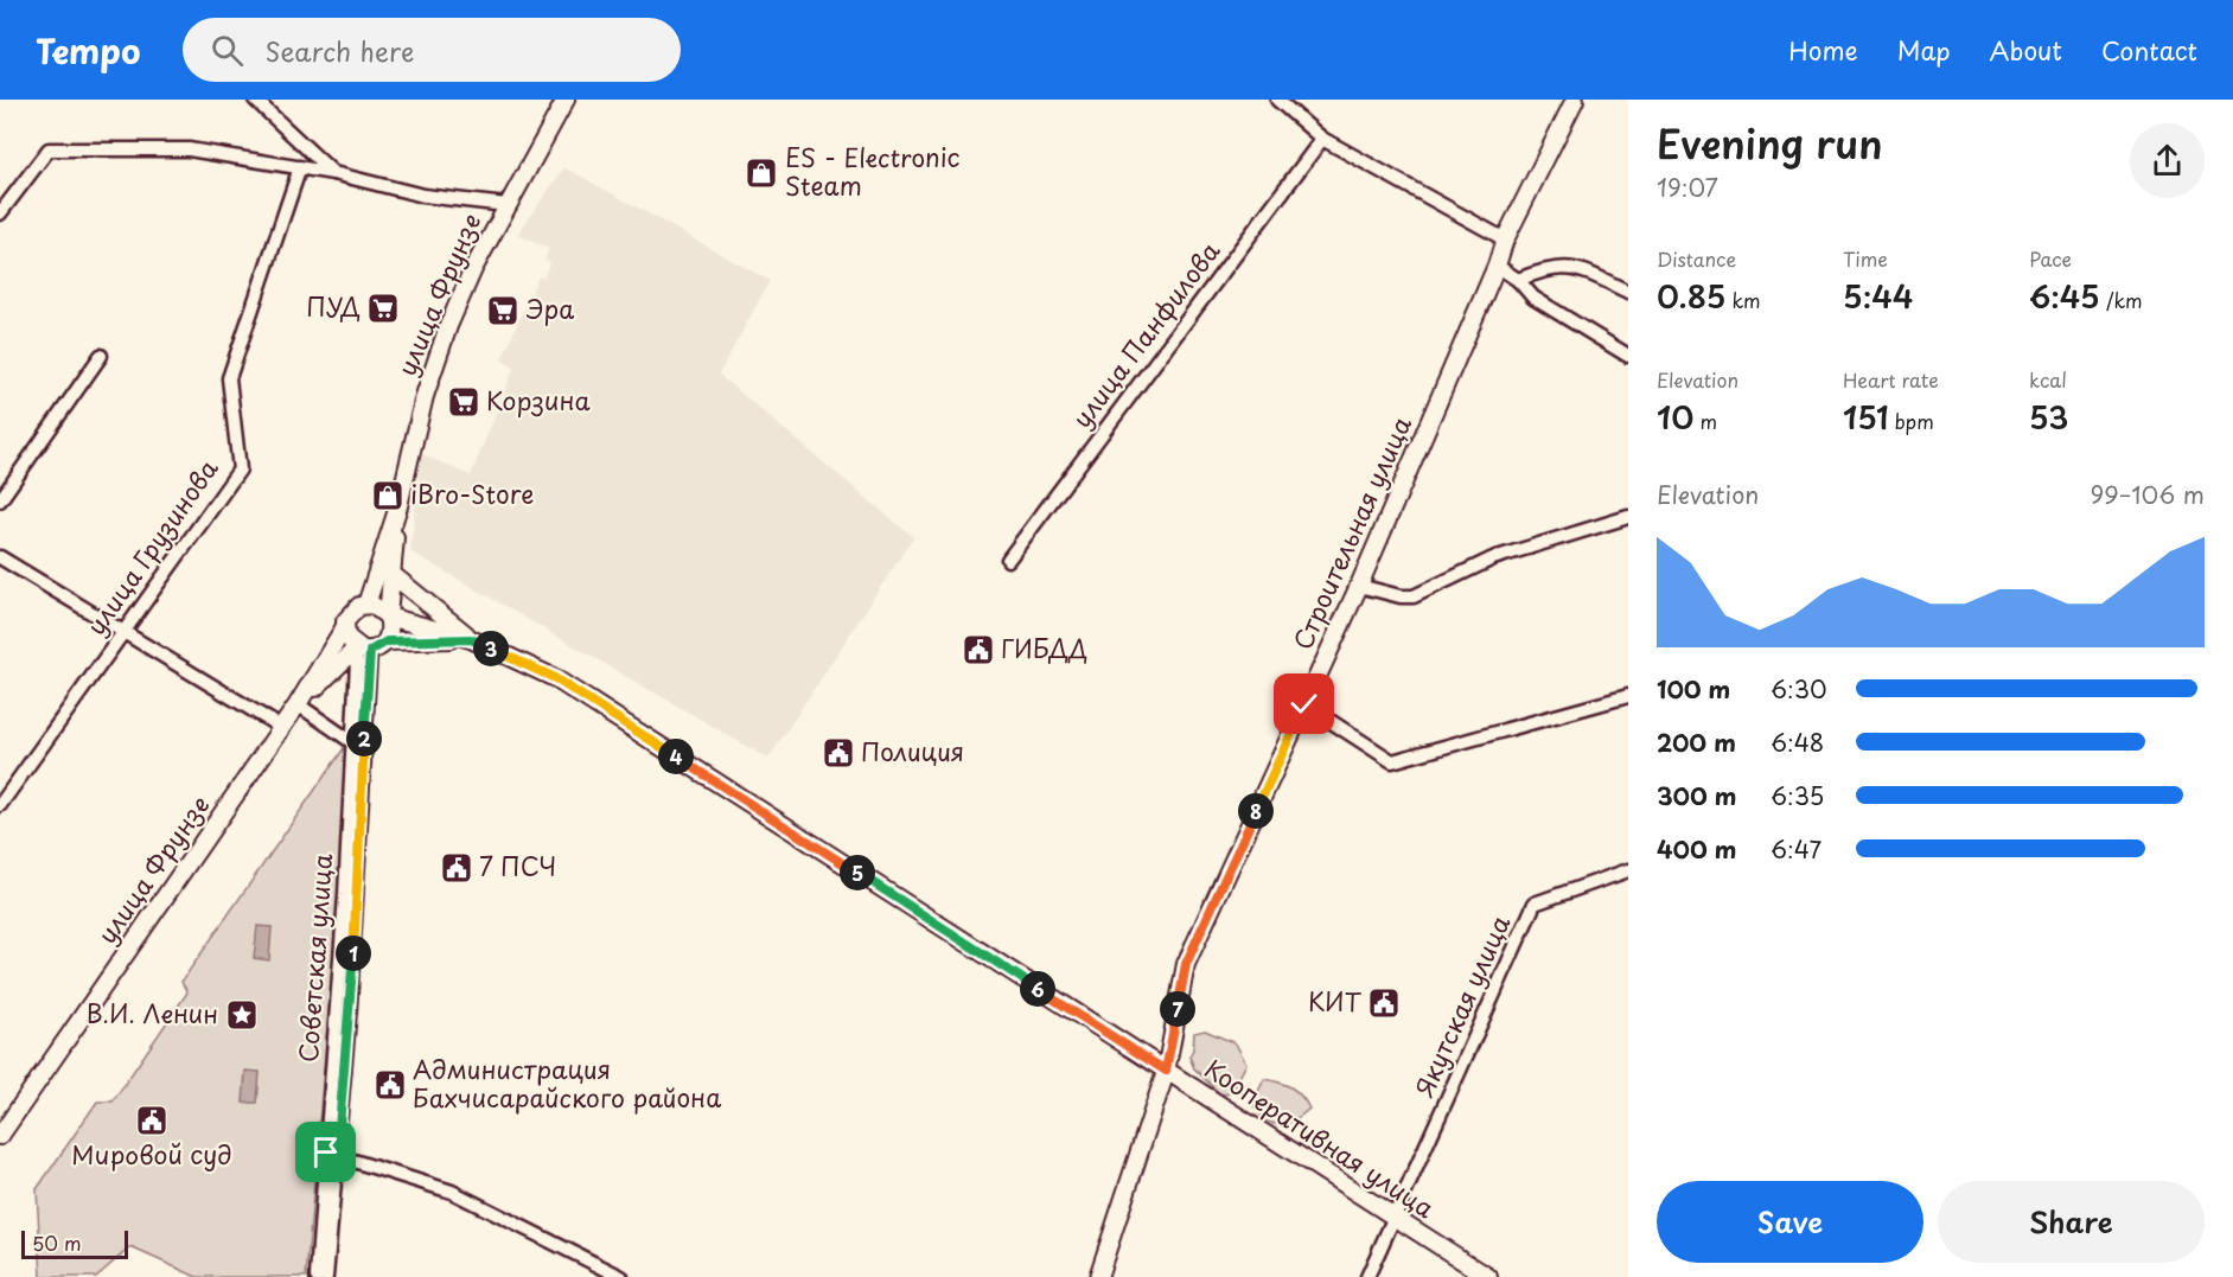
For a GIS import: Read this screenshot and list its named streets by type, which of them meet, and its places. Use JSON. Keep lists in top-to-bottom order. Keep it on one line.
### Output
{"streets":{"main road":["улица Фрунзе","Строительная улица","Кооперативная улица"],"street":["улица Панфилова","улица Грузинова","Советская улица","Якутская улица"]},"crossings":[["улица Фрунзе","Советская улица"],["улица Фрунзе","Кооперативная улица"],["Строительная улица","Кооперативная улица"],["Советская улица","Кооперативная улица"],["Якутская улица","Кооперативная улица"]],"places":{"shop":["ES - Electronic Steam","iBro-Store"],"supermarket":["ПУД","Эра","Корзина"],"public building":["ГИБДД","Полиция","7 ПСЧ","КИТ","Администрация Бахчисарайского района","Мировой суд"],"place":["В.И. Ленин"]},"scale_bar":"50 m","page":{"header":"Tempo","search":"Search here","nav":["Home","Map","About","Contact"],"heading":["Evening run","19:07"],"stats":[["Distance","0.85 km"],["Time","5:44"],["Pace","6:45 /km"],["Elevation","10 m"],["Heart rate","151 bpm"],["kcal","53"]],"chart":["Elevation","99–106 m"],"pins":["3","2","4","8","5","1","6","7"],"list":[{"name":"100 m","note":"6:30"},{"name":"200 m","note":"6:48"},{"name":"300 m","note":"6:35"},{"name":"400 m","note":"6:47"}],"buttons":["Save","Share"],"scale":"50 m"}}
